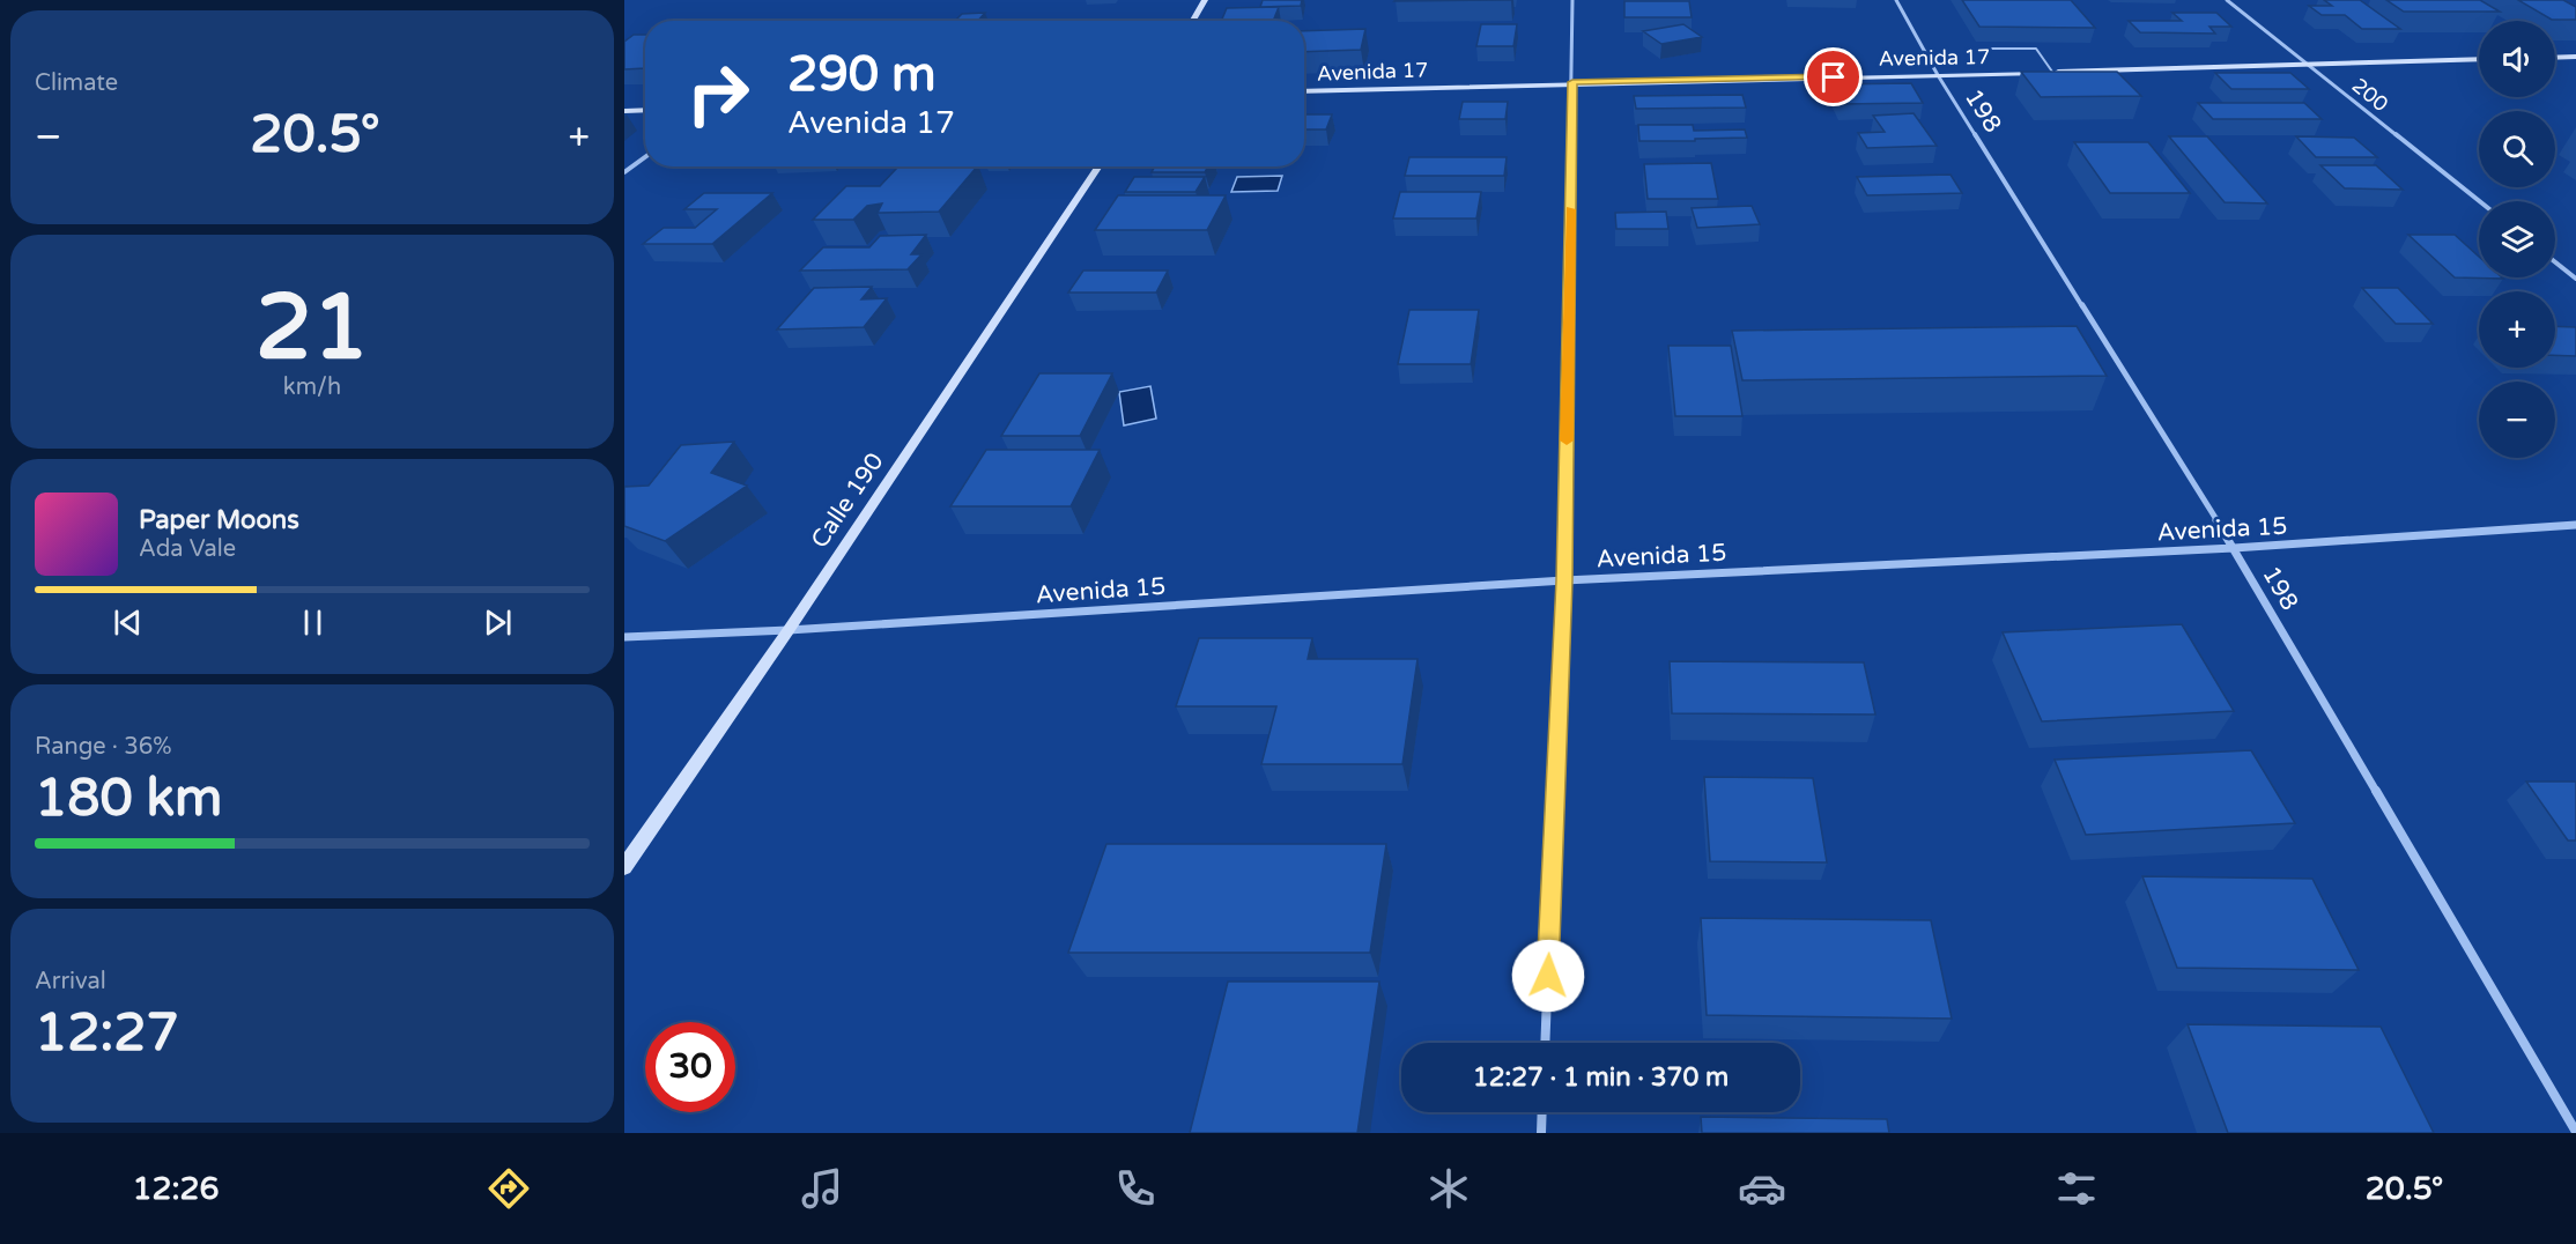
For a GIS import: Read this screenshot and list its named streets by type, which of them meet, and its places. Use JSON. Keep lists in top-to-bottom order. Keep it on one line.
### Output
{"streets":{"street":["Avenida 17","200","198","Calle 190","Avenida 15"]},"crossings":[["Avenida 17","200"],["Avenida 17","198"],["198","Avenida 15"],["Calle 190","Avenida 15"]],"page":{"tile":["Climate",["21","km/h"],["Range · 36%","180 km"],["Arrival","12:27"]],"map_buttons":["+","−"],"turn":["290 m","Avenida 17"],"heat":["−","20.5°","+"],"song":["Paper Moons","Ada Vale"],"limit":"30","trip":"12:27 · 1 min · 370 m","tabs":["12:26","20.5°"]}}
